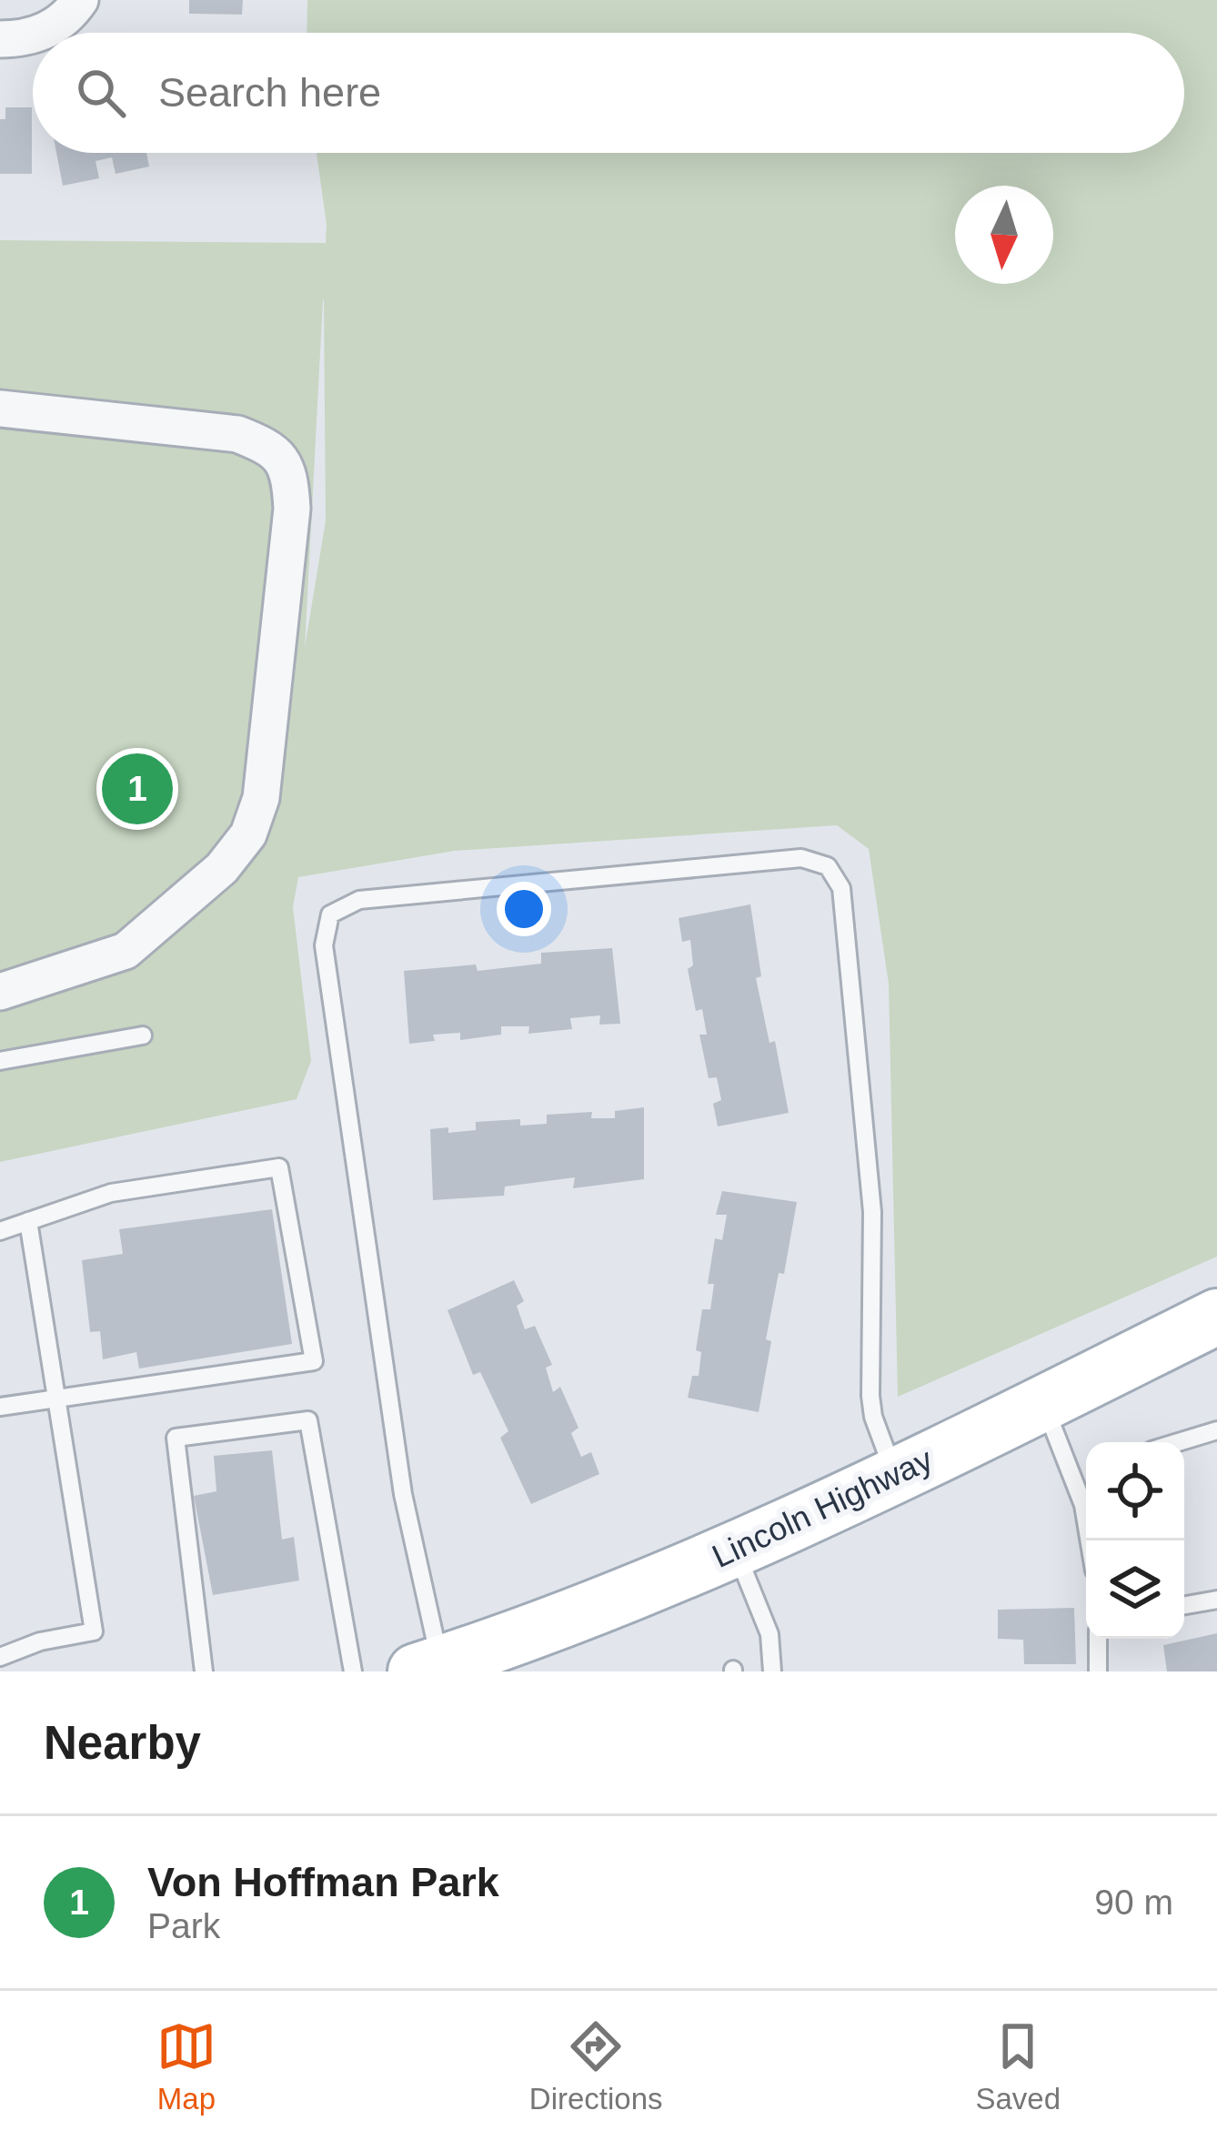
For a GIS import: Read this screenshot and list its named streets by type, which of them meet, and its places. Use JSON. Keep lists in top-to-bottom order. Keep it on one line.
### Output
{"streets":{"main road":["Lincoln Highway"]},"north":"bottom","page":{"search":"Search here","pins":"1","heading":"Nearby","list":[{"mark":"1","name":"Von Hoffman Park","note":"Park","value":"90 m"}],"nav":["Map","Directions","Saved"]}}
